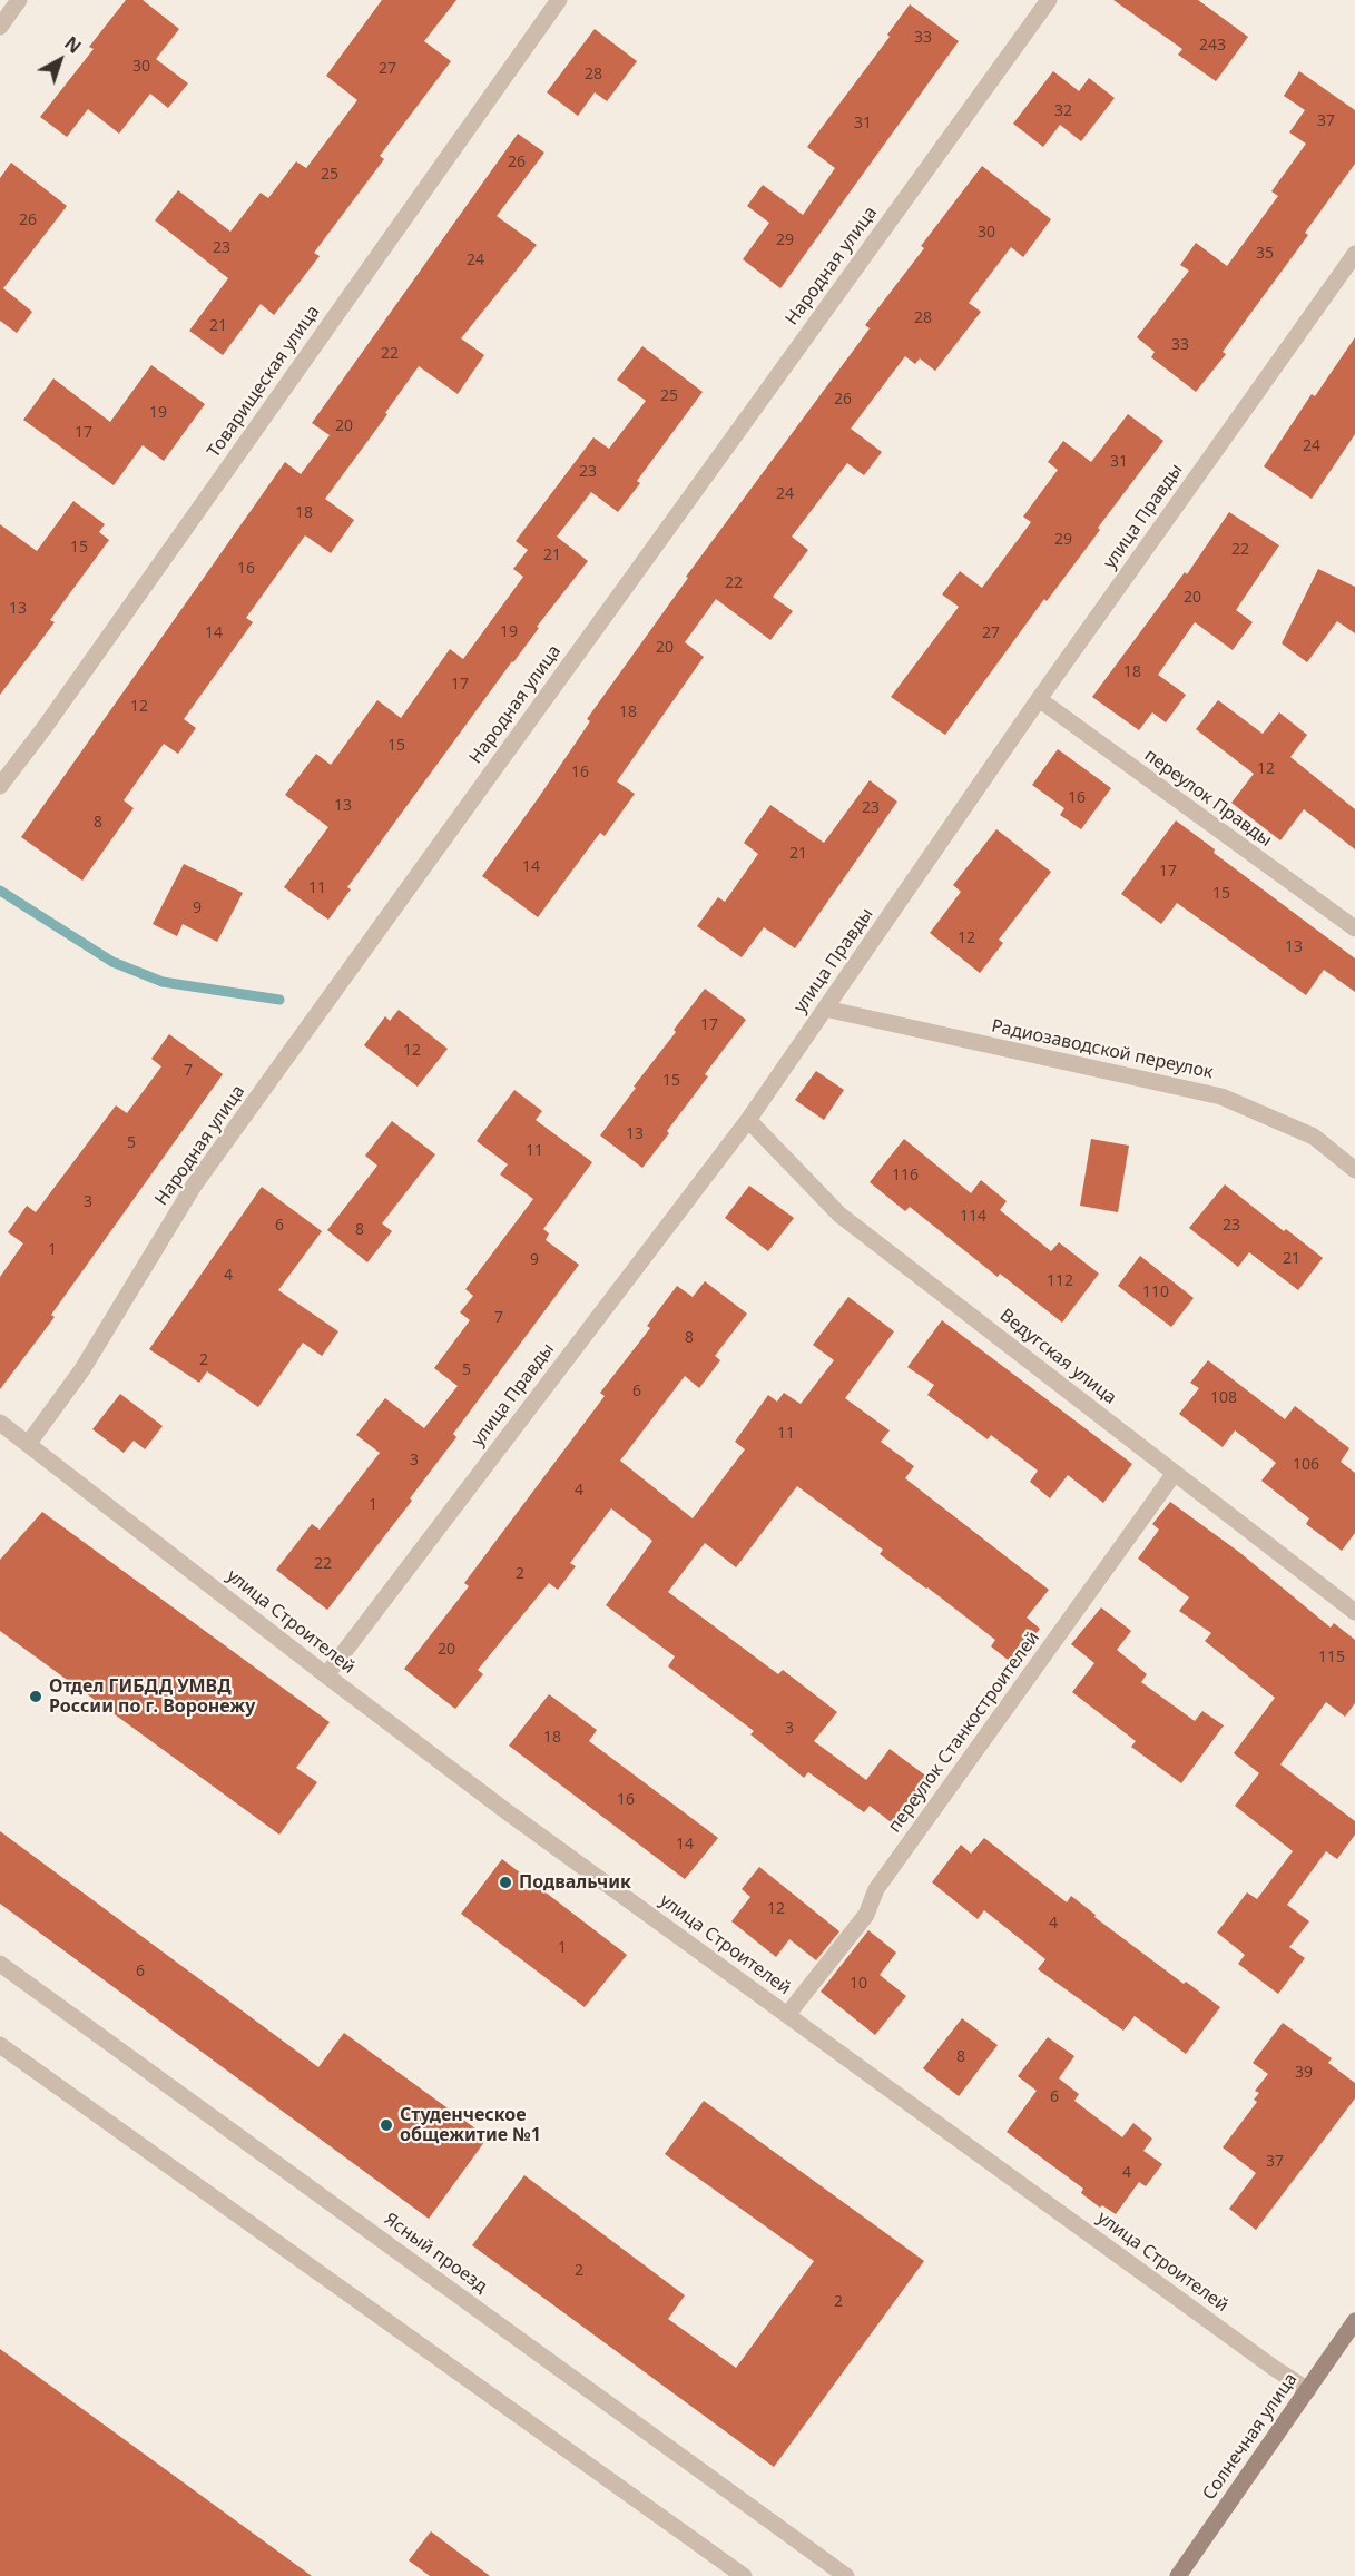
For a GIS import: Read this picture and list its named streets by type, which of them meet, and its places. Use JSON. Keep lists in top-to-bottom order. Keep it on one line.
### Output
{"streets":{"main road":["Солнечная улица"],"street":["Народная улица","Товарищеская улица","улица Правды","переулок Правды","Радиозаводской переулок","Ведугская улица","улица Строителей","переулок Станкостроителей","Ясный проезд"]},"crossings":[["Народная улица","улица Строителей"],["улица Правды","переулок Правды"],["улица Правды","Радиозаводской переулок"],["улица Правды","Ведугская улица"],["улица Правды","улица Строителей"],["Ведугская улица","переулок Станкостроителей"],["улица Строителей","переулок Станкостроителей"],["улица Строителей","Солнечная улица"]],"places":["Отдел ГИБДД УМВД России по г. Воронежу","Подвальчик","Студенческое общежитие №1"],"house_numbers":["33","243","30","27","28","32","37","31","26","25","26","30","29","23","35","24","28","21","33","22","25","26","19","20","17","24","31","23","24","18","29","15","22","21","16","22","20","13","19","14","27","20","18","17","12","18","15","12","16","16","13","23","8","21","14","17","11","15","9","12","13","17","12","7","15","13","5","11","116","3","114","6","23","8","1","21","9","4","112","110","7","8","2","5","6","108","11","3","106","4","1","22","2","20","115","3","18","16","14","12","4","1","6","10","8","39","6","37","4","2","2"],"north":"top right"}
